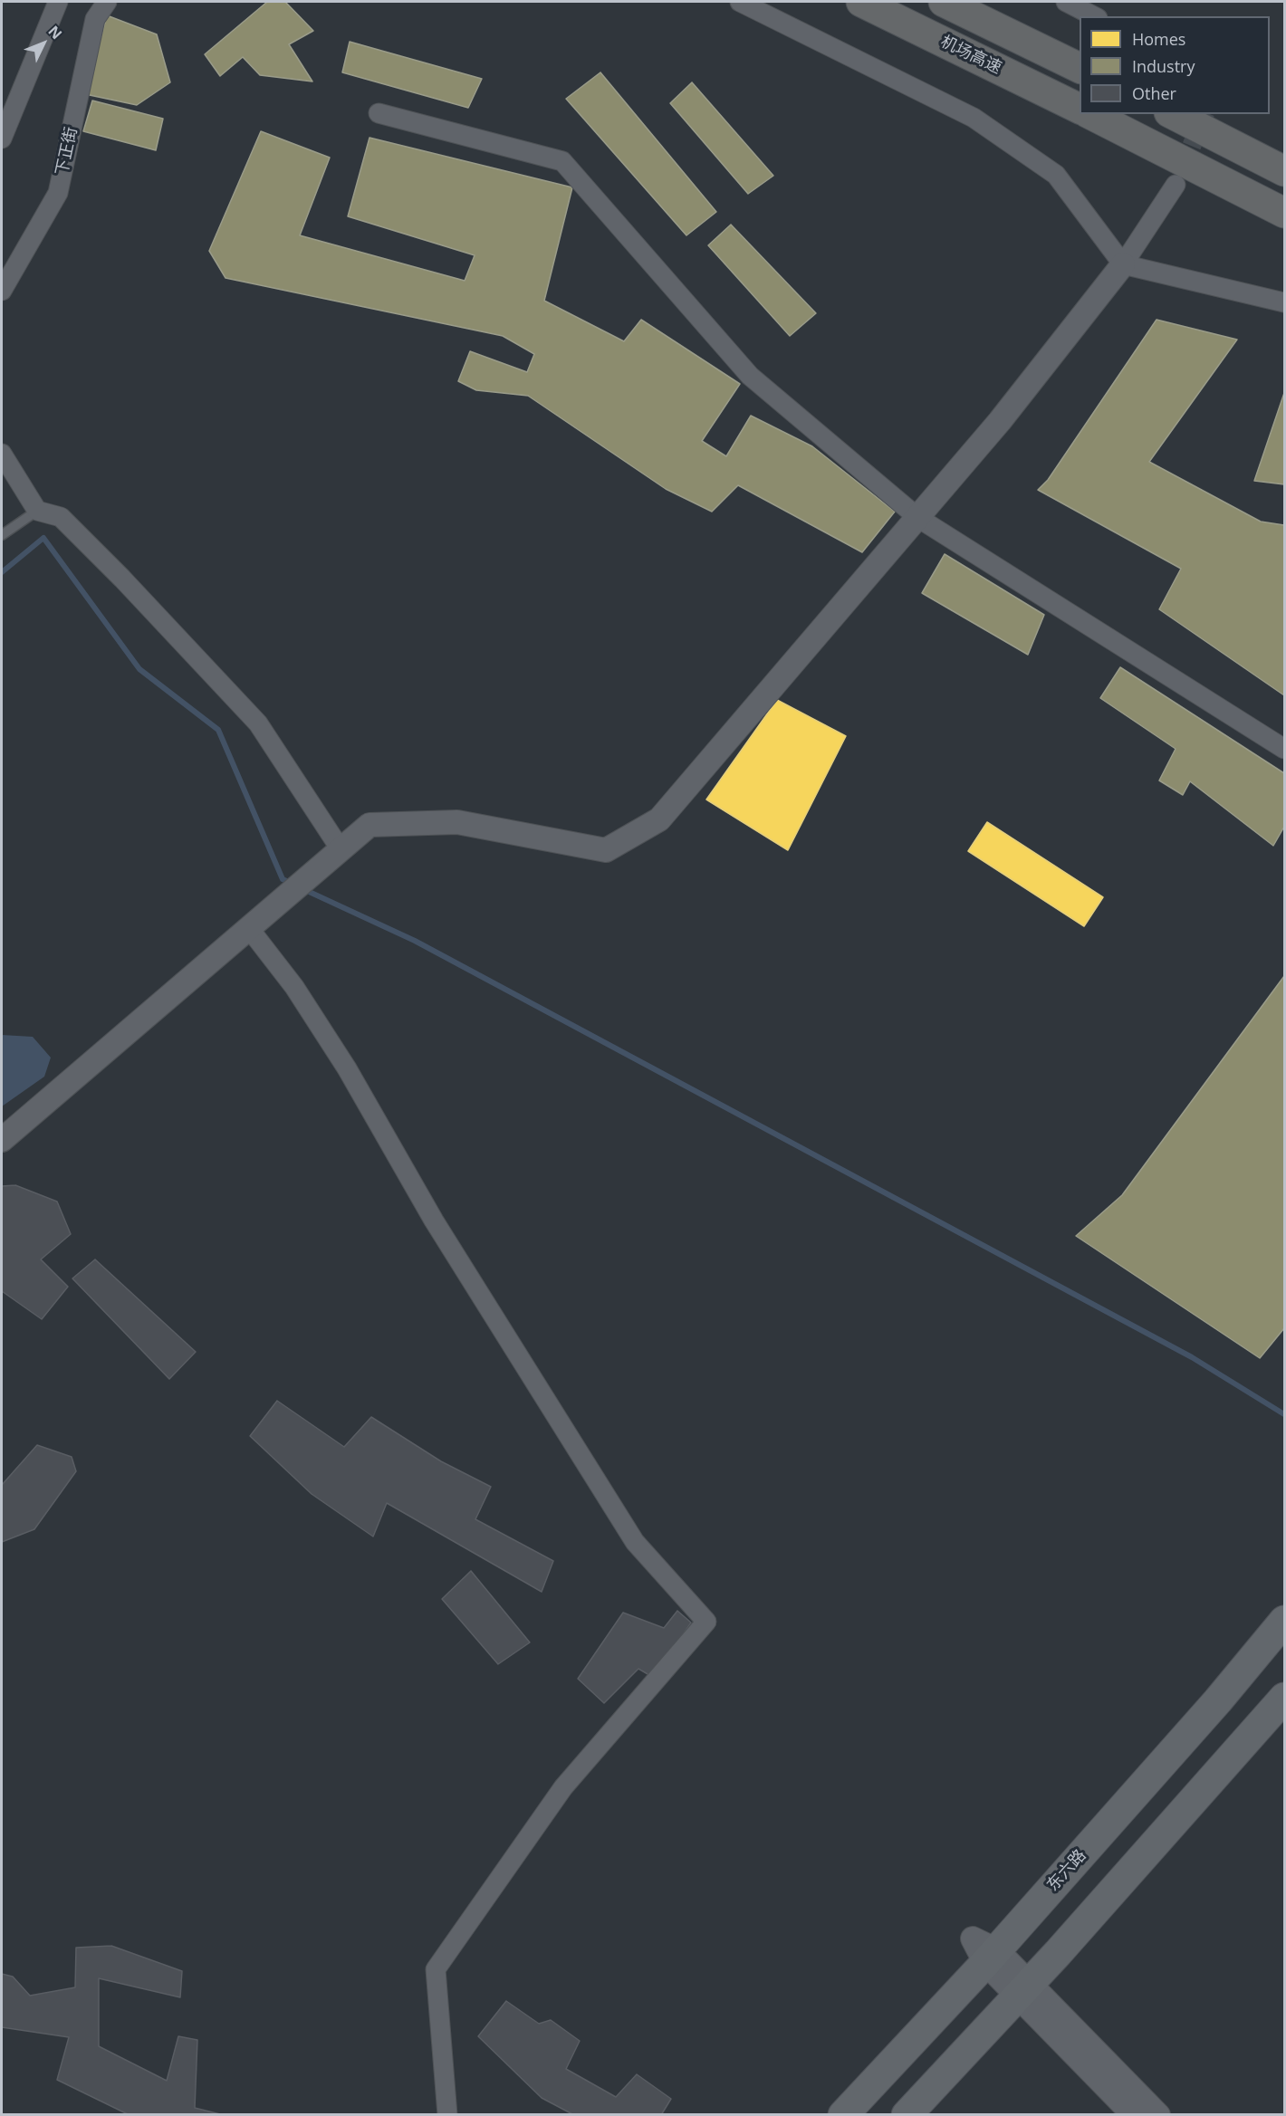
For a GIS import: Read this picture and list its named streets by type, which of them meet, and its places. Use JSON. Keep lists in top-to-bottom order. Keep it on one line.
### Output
{"streets":{"highway":["机场高速"],"main road":["东六路"],"street":["下正街"]},"legend":["Homes","Industry","Other"],"north":"top right"}
